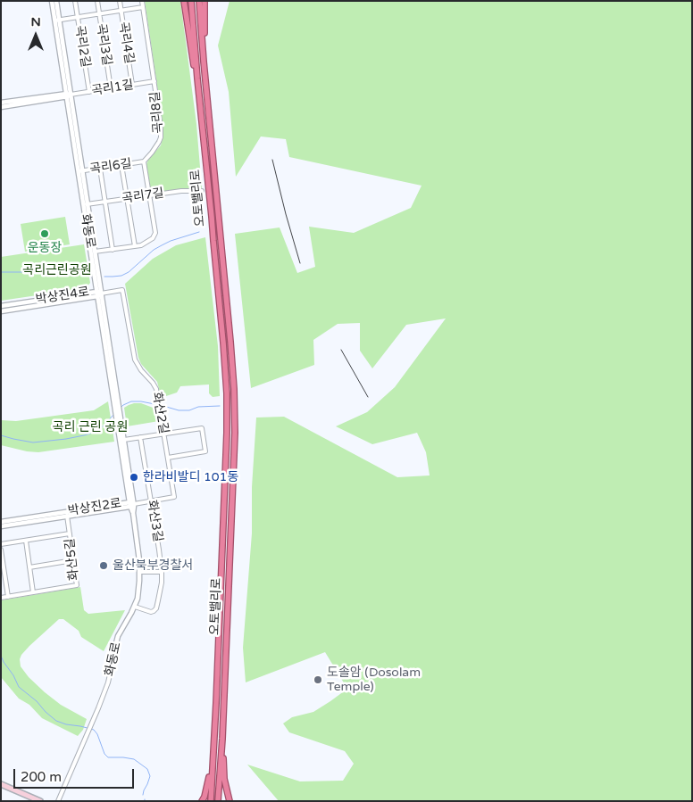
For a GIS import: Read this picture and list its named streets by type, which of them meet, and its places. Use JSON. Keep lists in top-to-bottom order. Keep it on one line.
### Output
{"streets":{"highway":["오토밸리로"],"street":["곡리4길","곡리3길","곡리2길","곡리1길","곡리8길","곡리6길","곡리7길","화동로","박상진4로","화산2길","박상진2로","화산3길","화산5길"]},"crossings":[["곡리4길","곡리1길"],["곡리3길","곡리1길"],["곡리2길","곡리1길"],["곡리1길","곡리8길"],["곡리1길","화동로"],["곡리8길","곡리6길"],["곡리6길","화동로"],["곡리7길","화동로"],["화동로","박상진4로"],["화동로","화산2길"],["화동로","박상진2로"],["화동로","화산3길"],["박상진4로","화산2길"],["화산2길","박상진2로"],["화산2길","화산3길"],["박상진2로","화산5길"]],"parks":["곡리근린공원","곡리 근린 공원"],"places":["운동장","한라비발디 101동","울산북부경찰서","도솔암 (Dosolam Temple)"],"scale_bar":"200 m","north":"top"}
